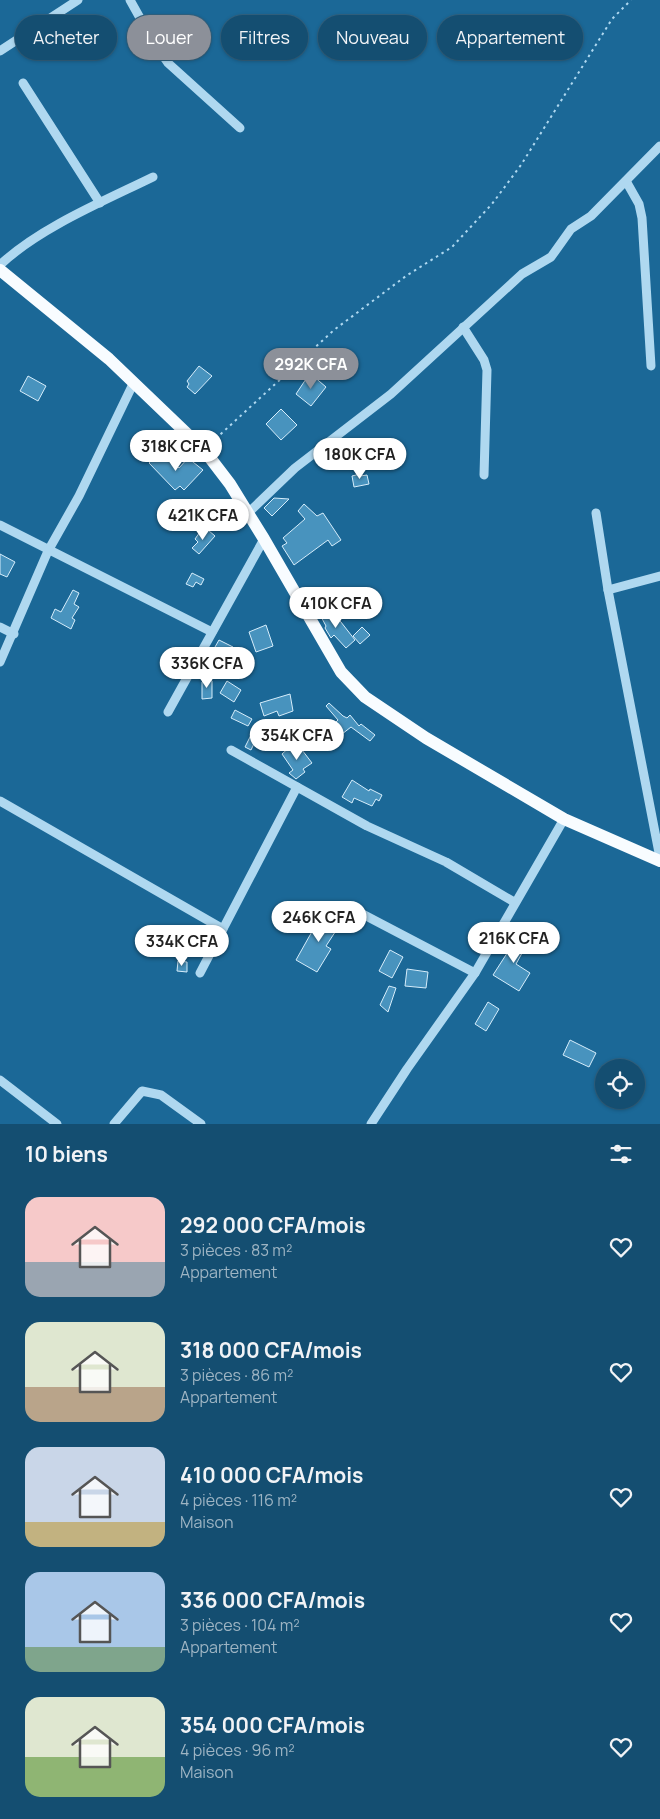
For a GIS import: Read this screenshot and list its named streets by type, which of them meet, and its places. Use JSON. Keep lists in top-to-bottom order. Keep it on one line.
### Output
{"page":{"chip":["Acheter","Louer","Filtres","Nouveau","Appartement"],"price":["292K CFA","318K CFA","180K CFA","421K CFA","410K CFA","336K CFA","354K CFA","246K CFA","216K CFA","334K CFA"],"heading":"10 biens","list":[{"name":"292 000 CFA/mois","note":"3 pièces · 83 m² · Appartement"},{"name":"318 000 CFA/mois","note":"3 pièces · 86 m² · Appartement"},{"name":"410 000 CFA/mois","note":"4 pièces · 116 m² · Maison"},{"name":"336 000 CFA/mois","note":"3 pièces · 104 m² · Appartement"},{"name":"354 000 CFA/mois","note":"4 pièces · 96 m² · Maison"}]}}
